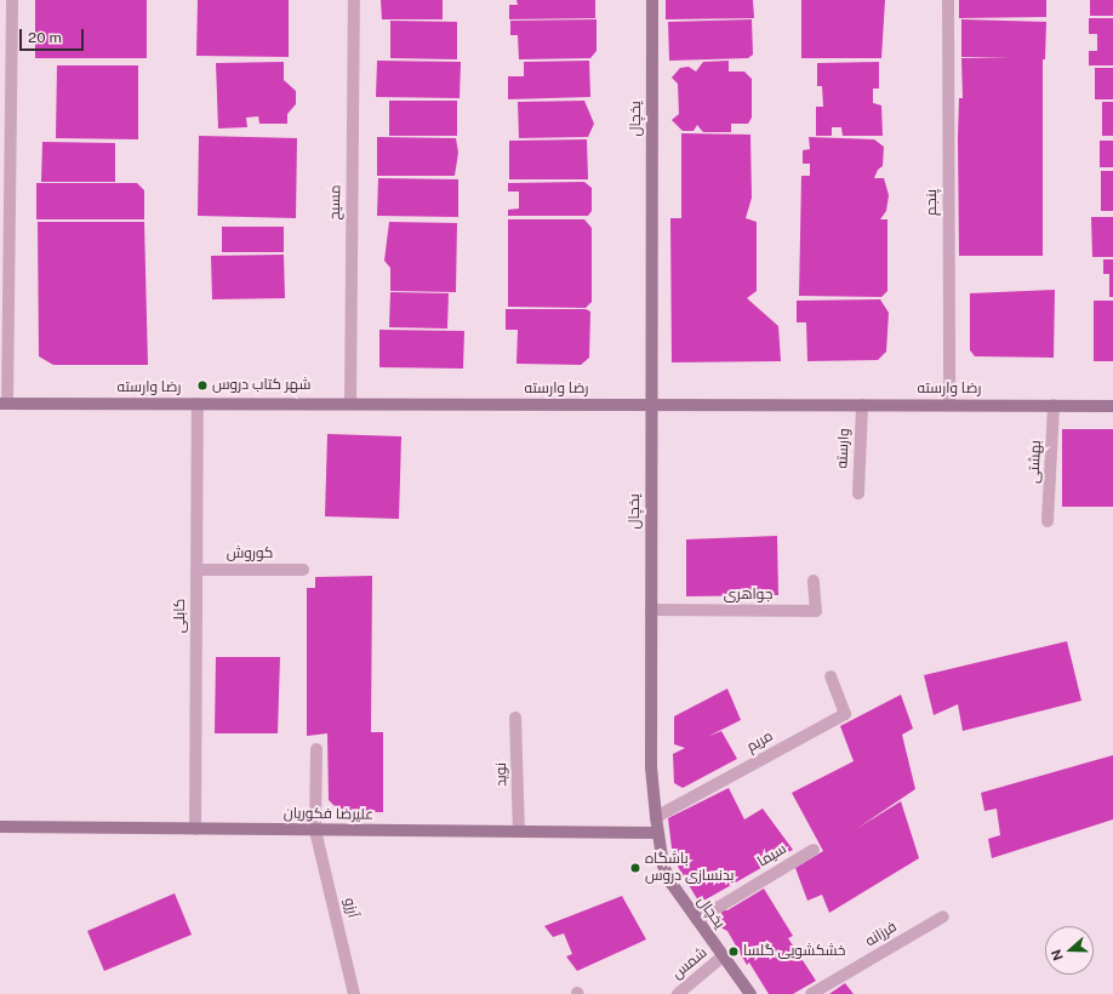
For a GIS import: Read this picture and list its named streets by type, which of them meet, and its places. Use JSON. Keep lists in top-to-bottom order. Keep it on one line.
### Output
{"streets":{"street":["یخچال","مسیح","پنجم","رضا وارسته","وارسته","بهشتی","کوروش","جواهری","کابلی","مریم","نوید","علیرضا فکوریان","سیما","آرزو","فرزانه","شمس"]},"crossings":[["یخچال","رضا وارسته"],["یخچال","جواهری"],["یخچال","مریم"],["یخچال","علیرضا فکوریان"],["یخچال","سیما"],["یخچال","شمس"],["مسیح","رضا وارسته"],["پنجم","رضا وارسته"],["رضا وارسته","وارسته"],["رضا وارسته","بهشتی"],["رضا وارسته","کابلی"],["کوروش","کابلی"],["کابلی","علیرضا فکوریان"],["نوید","علیرضا فکوریان"],["علیرضا فکوریان","آرزو"]],"places":["شهر کتاب دروس","باشگاه بدنسازی دروس","خشکشویی گلسا"],"scale_bar":"20 m","north":"left"}
